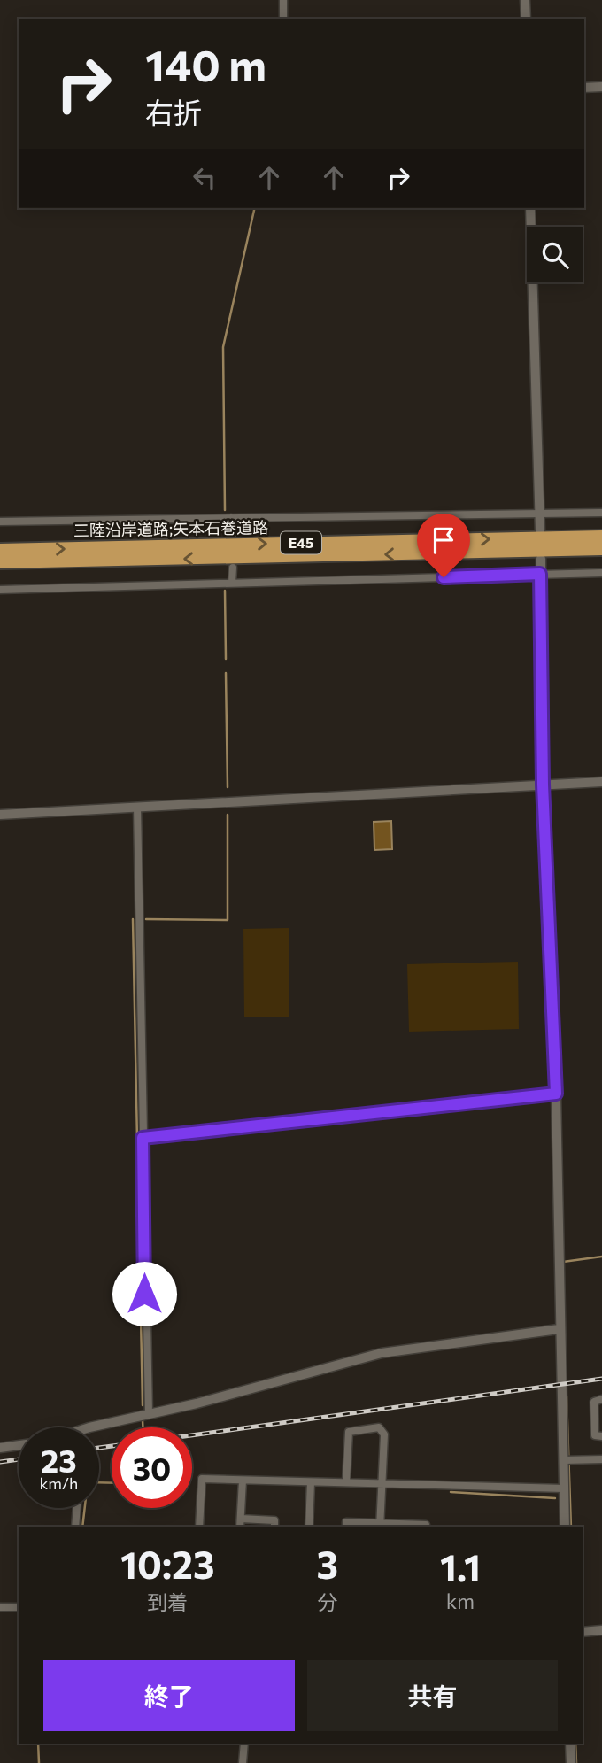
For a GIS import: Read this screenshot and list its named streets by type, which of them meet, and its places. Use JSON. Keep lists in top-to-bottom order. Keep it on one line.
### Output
{"streets":{"highway":["三陸沿岸道路;矢本石巻道路","E45"]},"page":{"turn":["140 m","右折"],"speed":"23 km/h","limit":"30","eta":["10:23","到着","3","分","1.1","km"],"buttons":["終了","共有"]}}
